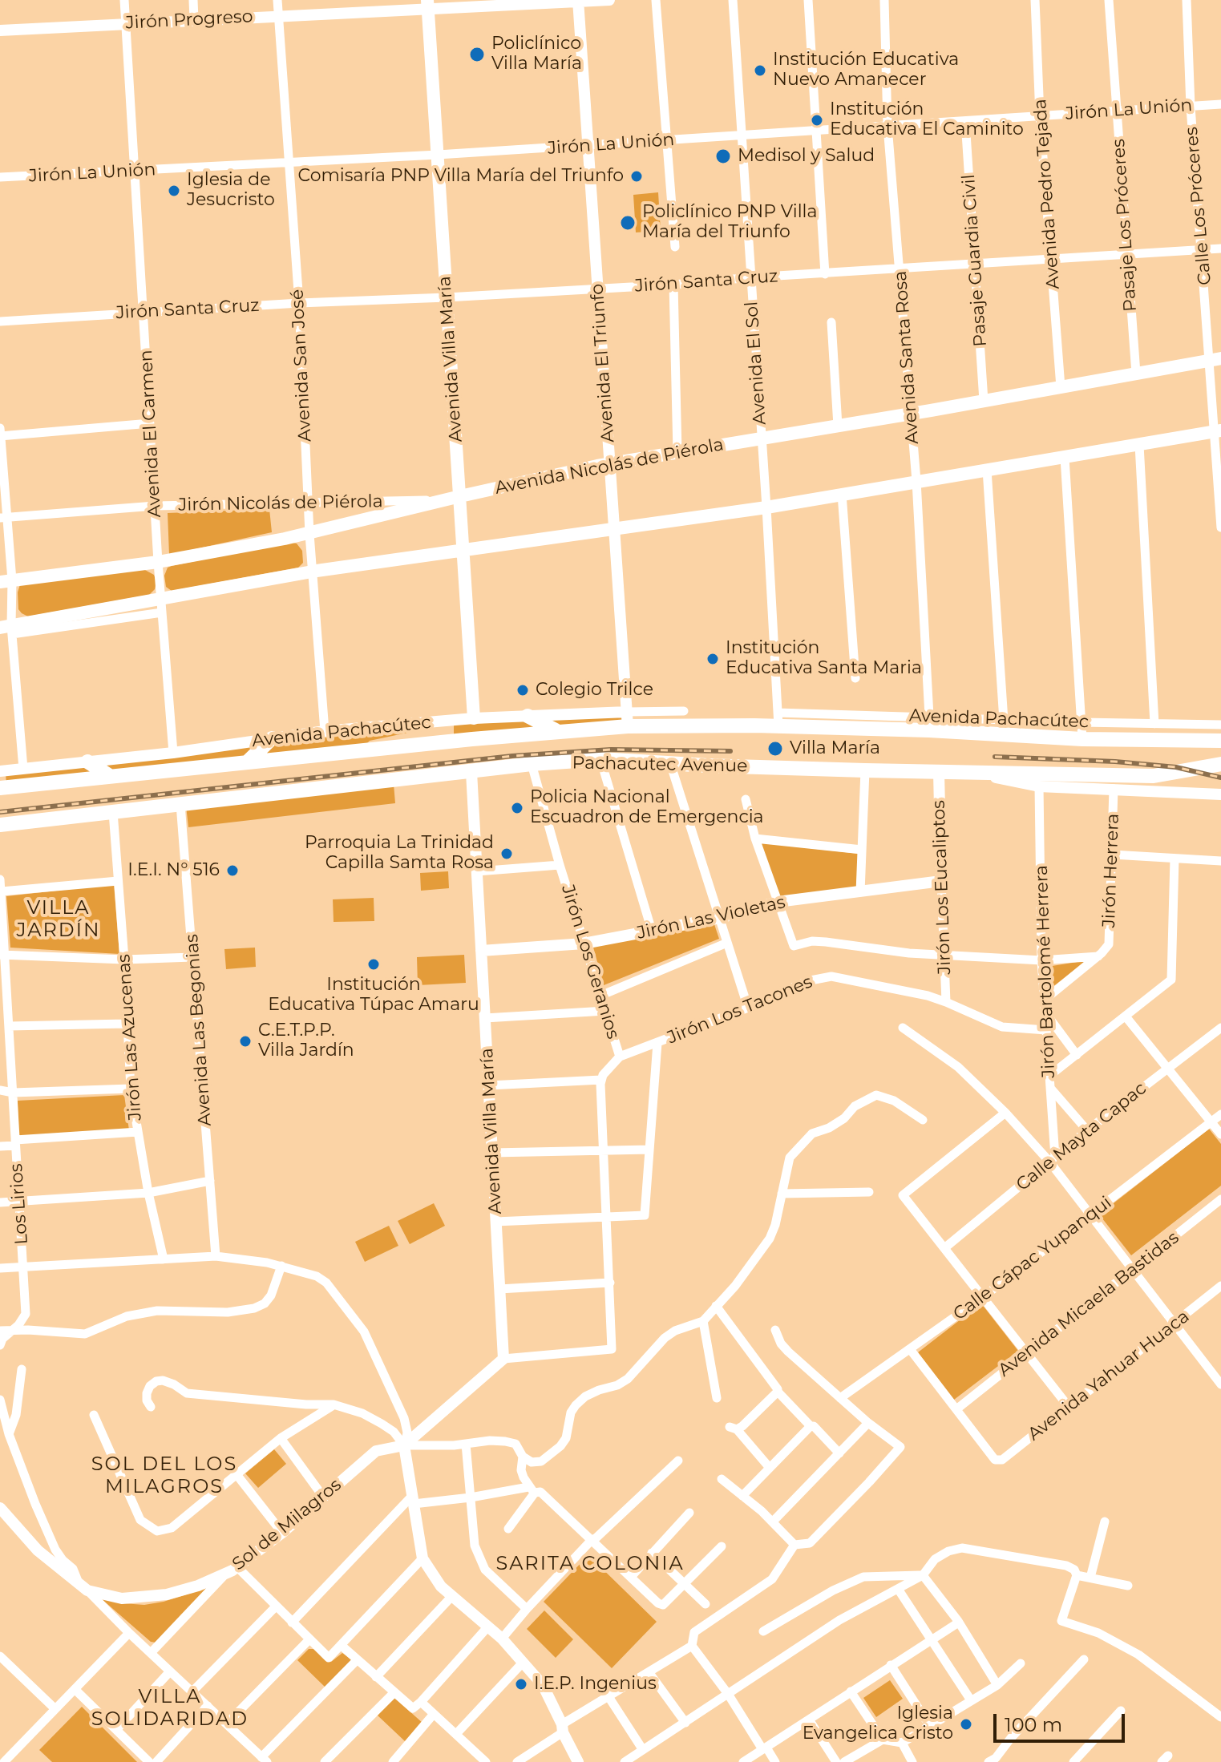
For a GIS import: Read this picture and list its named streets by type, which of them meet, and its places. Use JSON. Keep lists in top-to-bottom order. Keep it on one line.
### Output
{"streets":{"main road":["Avenida Villa María","Avenida Nicolás de Piérola","Avenida Pachacútec","Pachacutec Avenue"],"street":["Jirón Progreso","Jirón La Unión","Avenida Pedro Tejada","Calle Los Próceres","Pasaje Los Próceres","Pasaje Guardia Civil","Jirón Santa Cruz","Avenida Santa Rosa","Avenida El Triunfo","Avenida El Sol","Avenida San José","Avenida El Carmen","Jirón Nicolás de Piérola","Jirón Herrera","Jirón Los Eucaliptos","Jirón Las Violetas","Jirón Los Geranios","Jirón Bartolomé Herrera","Jirón Los Tacones","Avenida Las Begonias","Jirón Las Azucenas","Calle Mayta Capac","Los Lirios","Calle Cápac Yupanqui","Avenida Micaela Bastidas","Avenida Yahuar Huaca","Sol de Milagros"]},"crossings":[["Jirón Progreso","Avenida Villa María"],["Jirón Progreso","Avenida El Triunfo"],["Jirón Progreso","Avenida San José"],["Jirón Progreso","Avenida El Carmen"],["Jirón La Unión","Avenida Pedro Tejada"],["Jirón La Unión","Calle Los Próceres"],["Jirón La Unión","Pasaje Los Próceres"],["Jirón La Unión","Pasaje Guardia Civil"],["Jirón La Unión","Avenida Santa Rosa"],["Jirón La Unión","Avenida Villa María"],["Jirón La Unión","Avenida El Triunfo"],["Jirón La Unión","Avenida El Sol"],["Jirón La Unión","Avenida San José"],["Jirón La Unión","Avenida El Carmen"],["Avenida Pedro Tejada","Jirón Santa Cruz"],["Avenida Pedro Tejada","Avenida Nicolás de Piérola"],["Calle Los Próceres","Jirón Santa Cruz"],["Calle Los Próceres","Avenida Nicolás de Piérola"],["Pasaje Los Próceres","Jirón Santa Cruz"],["Pasaje Los Próceres","Avenida Nicolás de Piérola"],["Pasaje Guardia Civil","Jirón Santa Cruz"],["Pasaje Guardia Civil","Avenida Nicolás de Piérola"],["Jirón Santa Cruz","Avenida Santa Rosa"],["Jirón Santa Cruz","Avenida Villa María"],["Jirón Santa Cruz","Avenida El Triunfo"],["Jirón Santa Cruz","Avenida El Sol"],["Jirón Santa Cruz","Avenida San José"],["Jirón Santa Cruz","Avenida El Carmen"],["Avenida Santa Rosa","Avenida Nicolás de Piérola"],["Avenida Santa Rosa","Avenida Pachacútec"],["Avenida Villa María","Avenida Nicolás de Piérola"],["Avenida Villa María","Avenida Pachacútec"],["Avenida Villa María","Pachacutec Avenue"],["Avenida Villa María","Jirón Las Violetas"],["Avenida El Triunfo","Avenida Nicolás de Piérola"],["Avenida El Triunfo","Avenida Pachacútec"],["Avenida El Sol","Avenida Nicolás de Piérola"],["Avenida El Sol","Avenida Pachacútec"],["Avenida San José","Avenida Nicolás de Piérola"],["Avenida San José","Jirón Nicolás de Piérola"],["Avenida San José","Avenida Pachacútec"],["Avenida El Carmen","Avenida Nicolás de Piérola"],["Avenida El Carmen","Jirón Nicolás de Piérola"],["Avenida El Carmen","Avenida Pachacútec"],["Avenida Nicolás de Piérola","Jirón Nicolás de Piérola"],["Pachacutec Avenue","Jirón Los Eucaliptos"],["Pachacutec Avenue","Jirón Los Geranios"],["Pachacutec Avenue","Avenida Las Begonias"],["Jirón Herrera","Jirón Bartolomé Herrera"],["Jirón Los Eucaliptos","Jirón Las Violetas"],["Jirón Los Eucaliptos","Jirón Los Tacones"],["Jirón Las Violetas","Jirón Los Geranios"],["Jirón Los Geranios","Jirón Los Tacones"],["Jirón Bartolomé Herrera","Jirón Los Tacones"],["Jirón Bartolomé Herrera","Calle Mayta Capac"],["Avenida Micaela Bastidas","Avenida Yahuar Huaca"]],"districts":["VILLA JARDÍN","SOL DEL LOS MILAGROS","SARITA COLONIA","VILLA SOLIDARIDAD"],"places":["Policlínico Villa María","Institución Educativa Nuevo Amanecer","Institución Educativa El Caminito","Medisol y Salud","Comisaría PNP Villa María del Triunfo","Iglesia de Jesucristo","Policlínico PNP Villa María del Triunfo","Institución Educativa Santa Maria","Colegio Trilce","Villa María","Policia Nacional Escuadron de Emergencia","Parroquia La Trinidad Capilla Samta Rosa","I.E.I. N° 516","Institución Educativa Túpac Amaru","C.E.T.P.P. Villa Jardín","I.E.P. Ingenius","Iglesia Evangelica Cristo"],"scale_bar":"100 m"}
